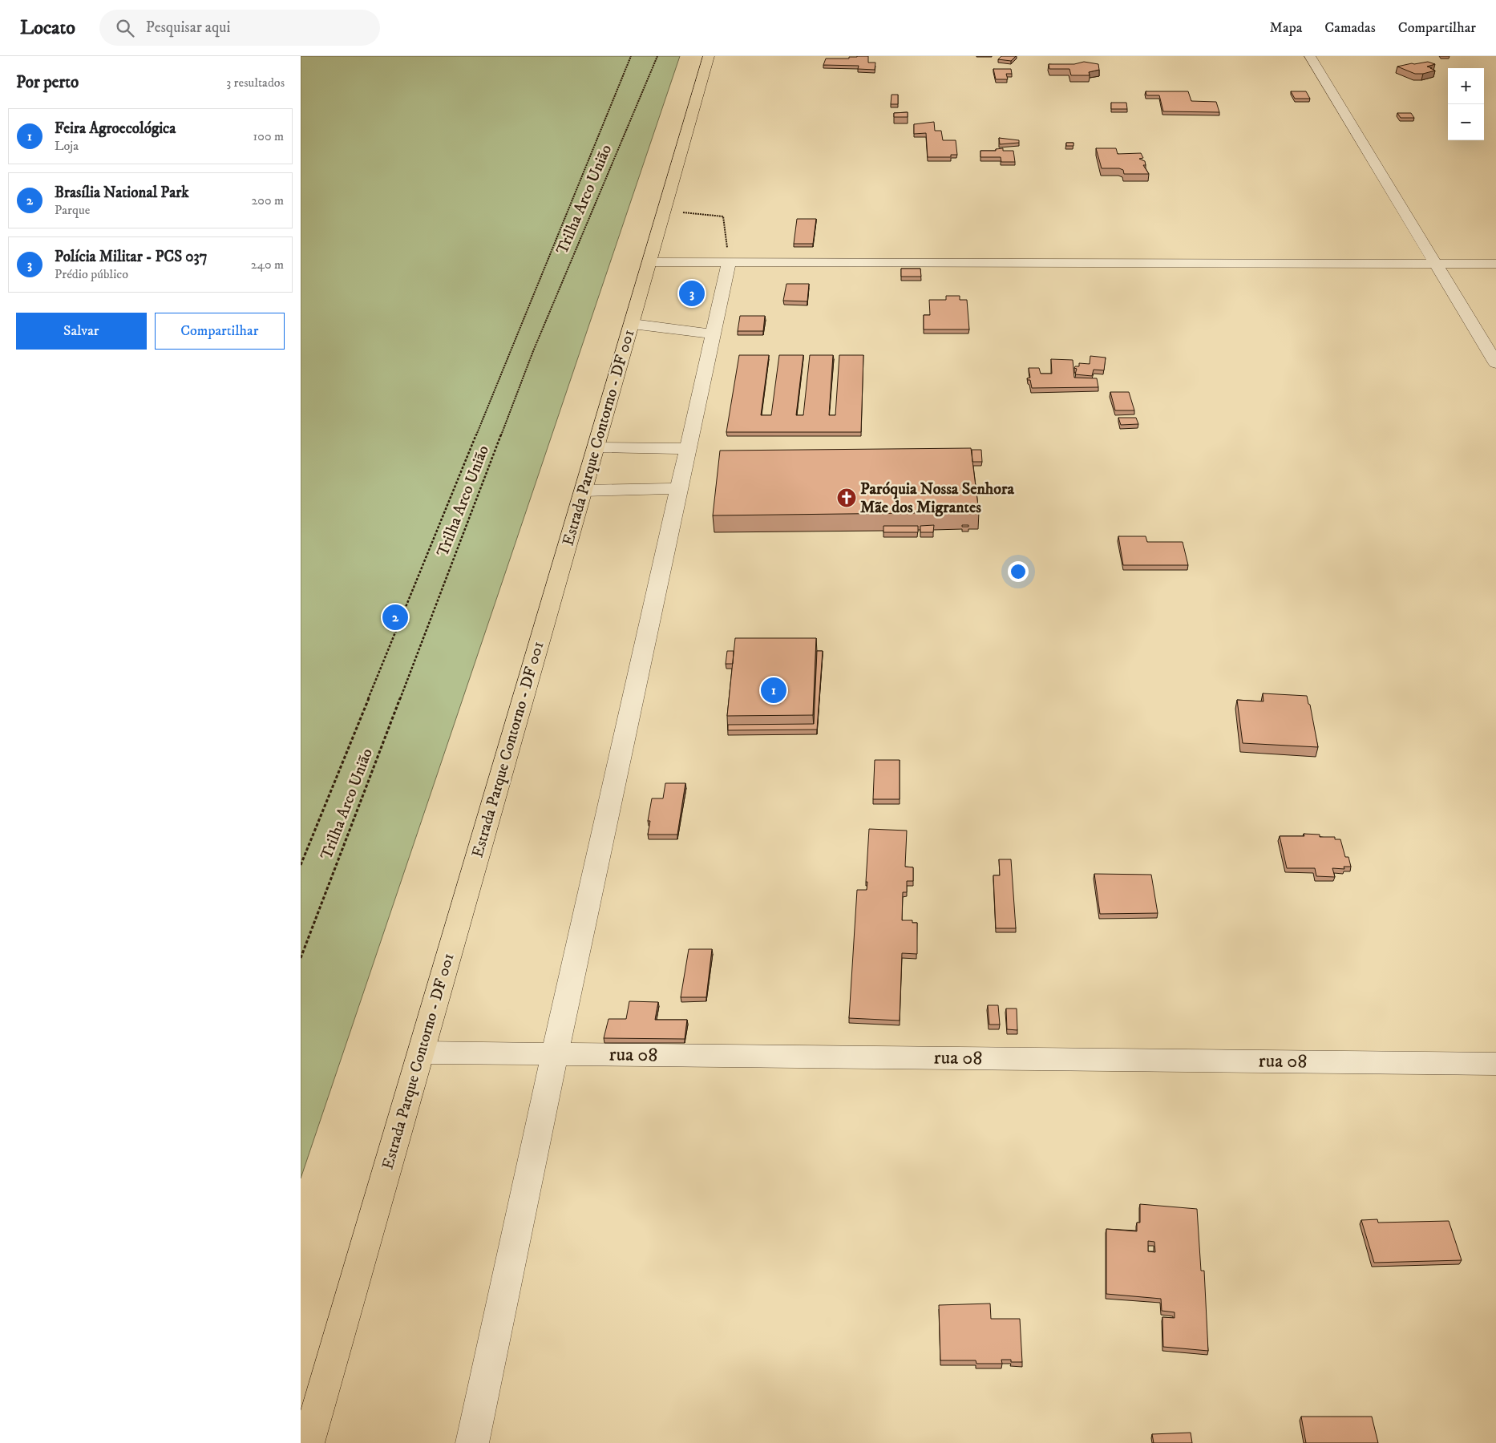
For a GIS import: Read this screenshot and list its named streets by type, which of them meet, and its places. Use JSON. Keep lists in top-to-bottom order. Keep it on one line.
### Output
{"streets":{"main road":["Estrada Parque Contorno - DF 001"],"street":["rua 08"],"path":["Trilha Arco União"]},"crossings":[["Estrada Parque Contorno - DF 001","rua 08"]],"places":{"church":["Paróquia Nossa Senhora Mãe dos Migrantes"]},"page":{"header":"Locato","search":"Pesquisar aqui","nav":["Mapa","Camadas","Compartilhar"],"heading":["Por perto","3 resultados"],"map_buttons":["+","−"],"list":[{"mark":"1","name":"Feira Agroecológica","note":"Loja","value":"100 m"},{"mark":"2","name":"Brasília National Park","note":"Parque","value":"200 m"},{"mark":"3","name":"Polícia Militar - PCS 037","note":"Prédio público","value":"240 m"}],"pins":["3","2","1"],"buttons":["Salvar","Compartilhar"]}}
